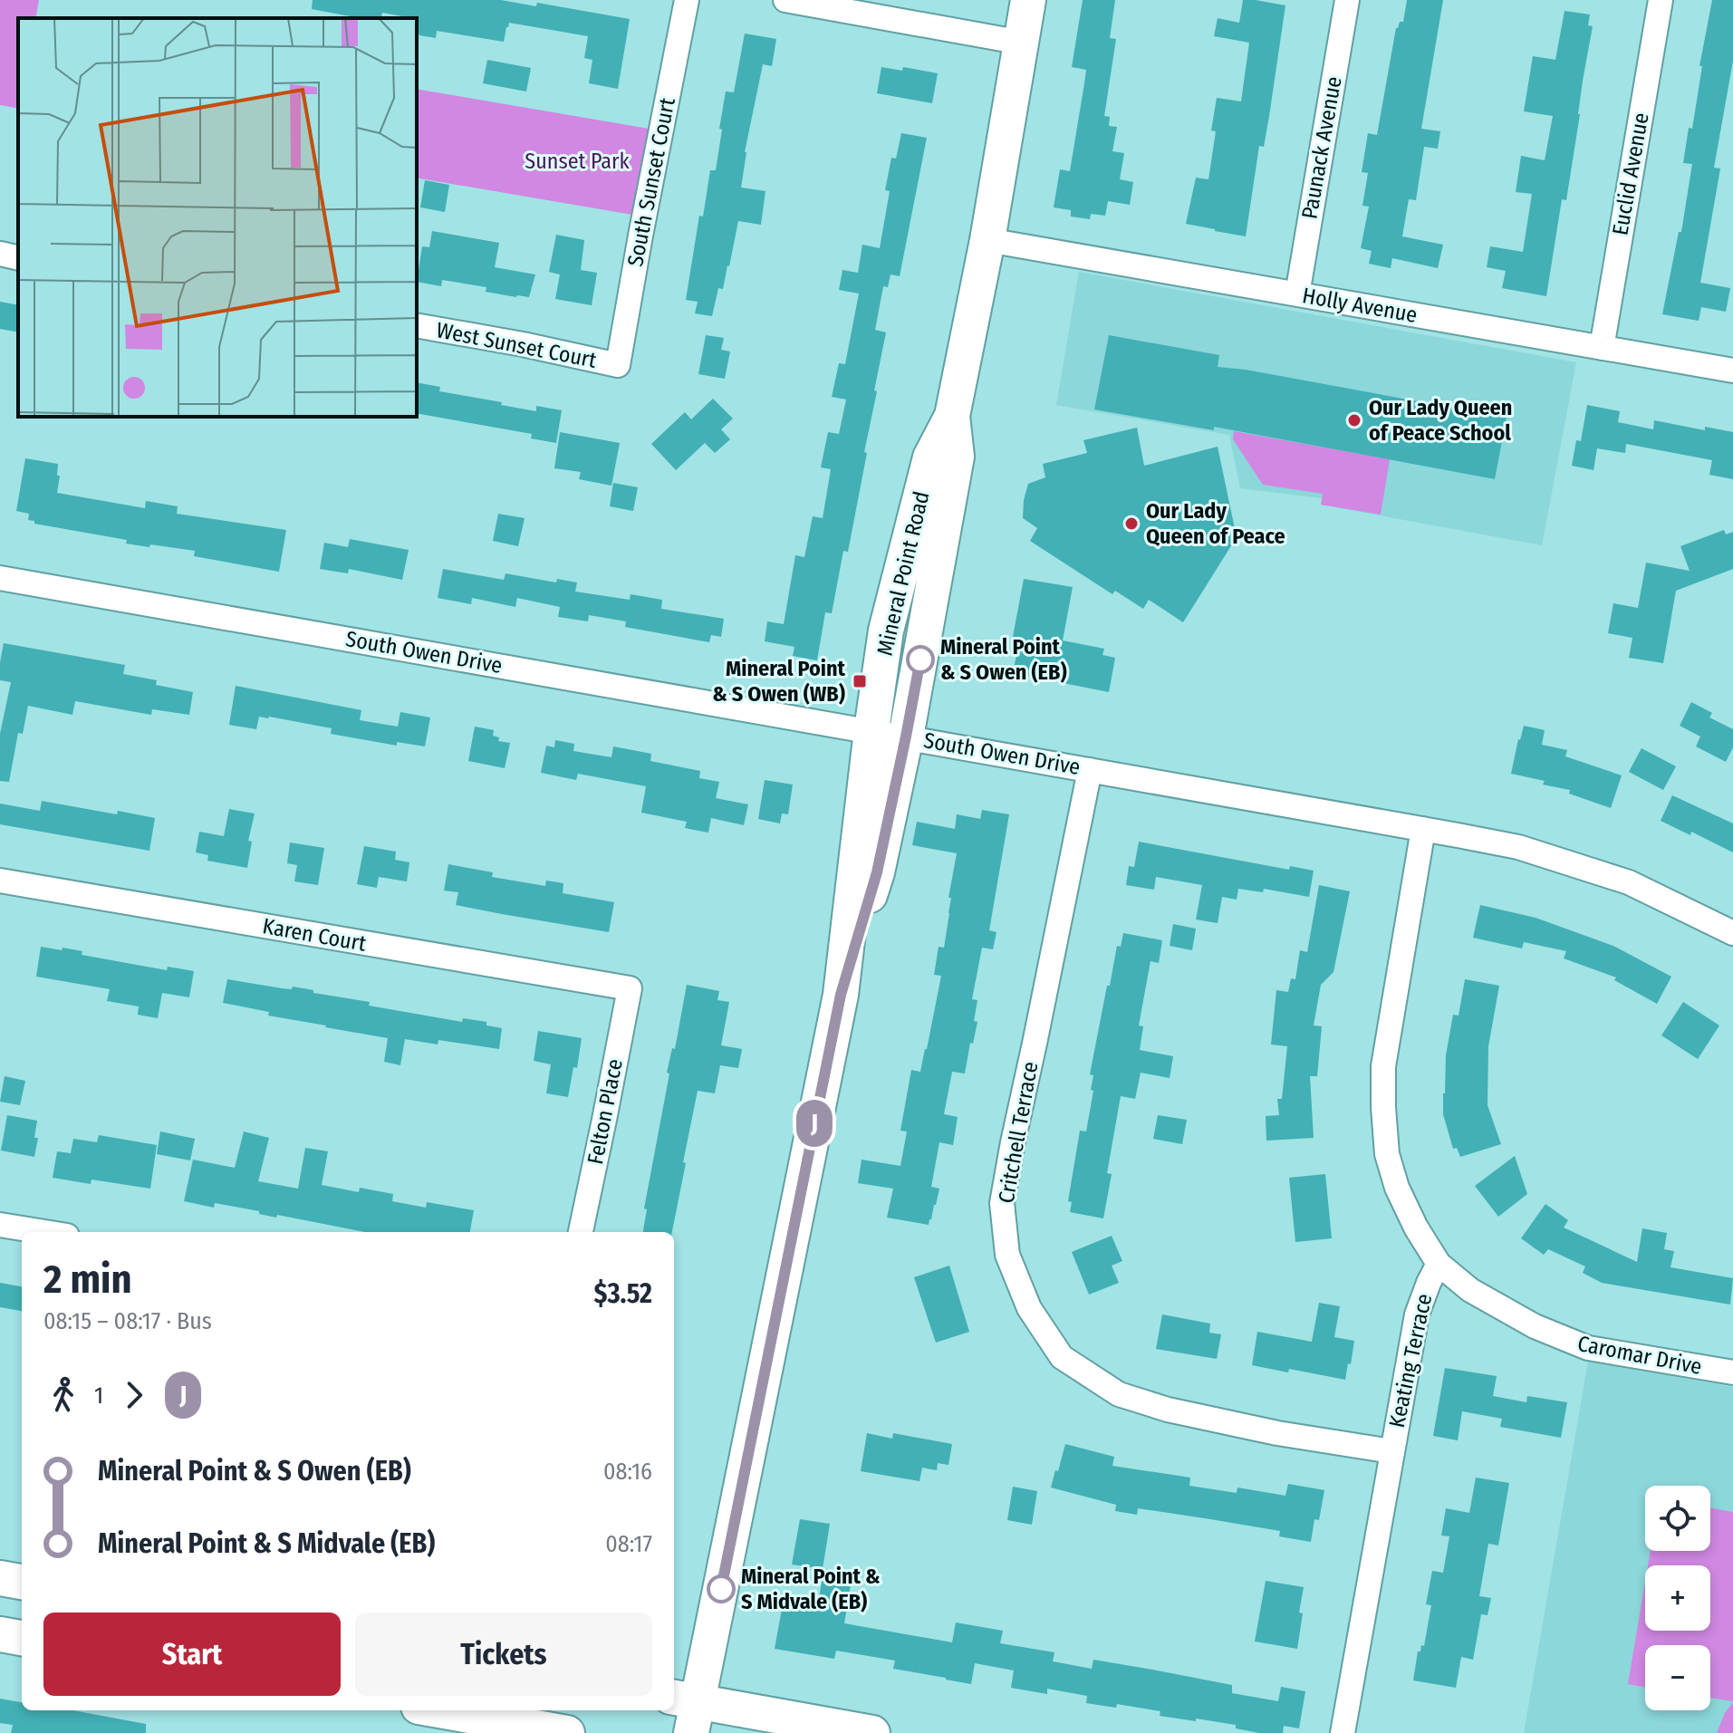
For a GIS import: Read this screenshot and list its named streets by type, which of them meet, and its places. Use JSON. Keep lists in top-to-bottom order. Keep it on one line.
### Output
{"streets":{"main road":["Mineral Point Road"],"street":["Paunack Avenue","Euclid Avenue","South Sunset Court","Holly Avenue","West Sunset Court","South Owen Drive","Karen Court","Felton Place","Critchell Terrace","Caromar Drive","Keating Terrace"]},"crossings":[["Paunack Avenue","Holly Avenue"],["Euclid Avenue","Holly Avenue"],["South Sunset Court","West Sunset Court"],["Holly Avenue","Mineral Point Road"],["Mineral Point Road","South Owen Drive"],["South Owen Drive","Critchell Terrace"],["Karen Court","Felton Place"],["Critchell Terrace","Keating Terrace"],["Caromar Drive","Keating Terrace"]],"parks":["Sunset Park"],"places":{"other":["Our Lady Queen of Peace School","Our Lady Queen of Peace","Mineral Point & S Owen (EB)","Mineral Point & S Midvale (EB)"],"transit":["Mineral Point & S Owen (WB)"]},"lines":["bus line J"],"page":{"on_map":"J","heading":["2 min","08:15 – 08:17 · Bus","$3.52"],"legs":["1","J"],"list":[{"name":"Mineral Point & S Owen (EB)","value":"08:16"},{"name":"Mineral Point & S Midvale (EB)","value":"08:17"}],"map_buttons":["+","−"],"buttons":["Start","Tickets"]}}
